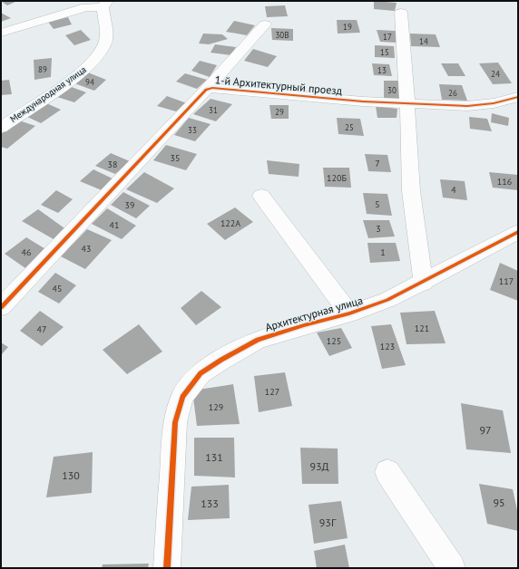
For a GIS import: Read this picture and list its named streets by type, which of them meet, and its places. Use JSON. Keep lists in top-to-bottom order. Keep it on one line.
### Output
{"streets":{"street":["1-й Архитектурный проезд","Международная улица","Архитектурная улица"]},"house_numbers":["19","30В","17","14","15","89","13","24","94","30","26","31","29","25","33","35","7","38","120Б","116","4","5","39","122А","41","3","43","46","1","117","45","121","47","125","123","127","129","97","131","93Д","130","95","133","93Г"]}
